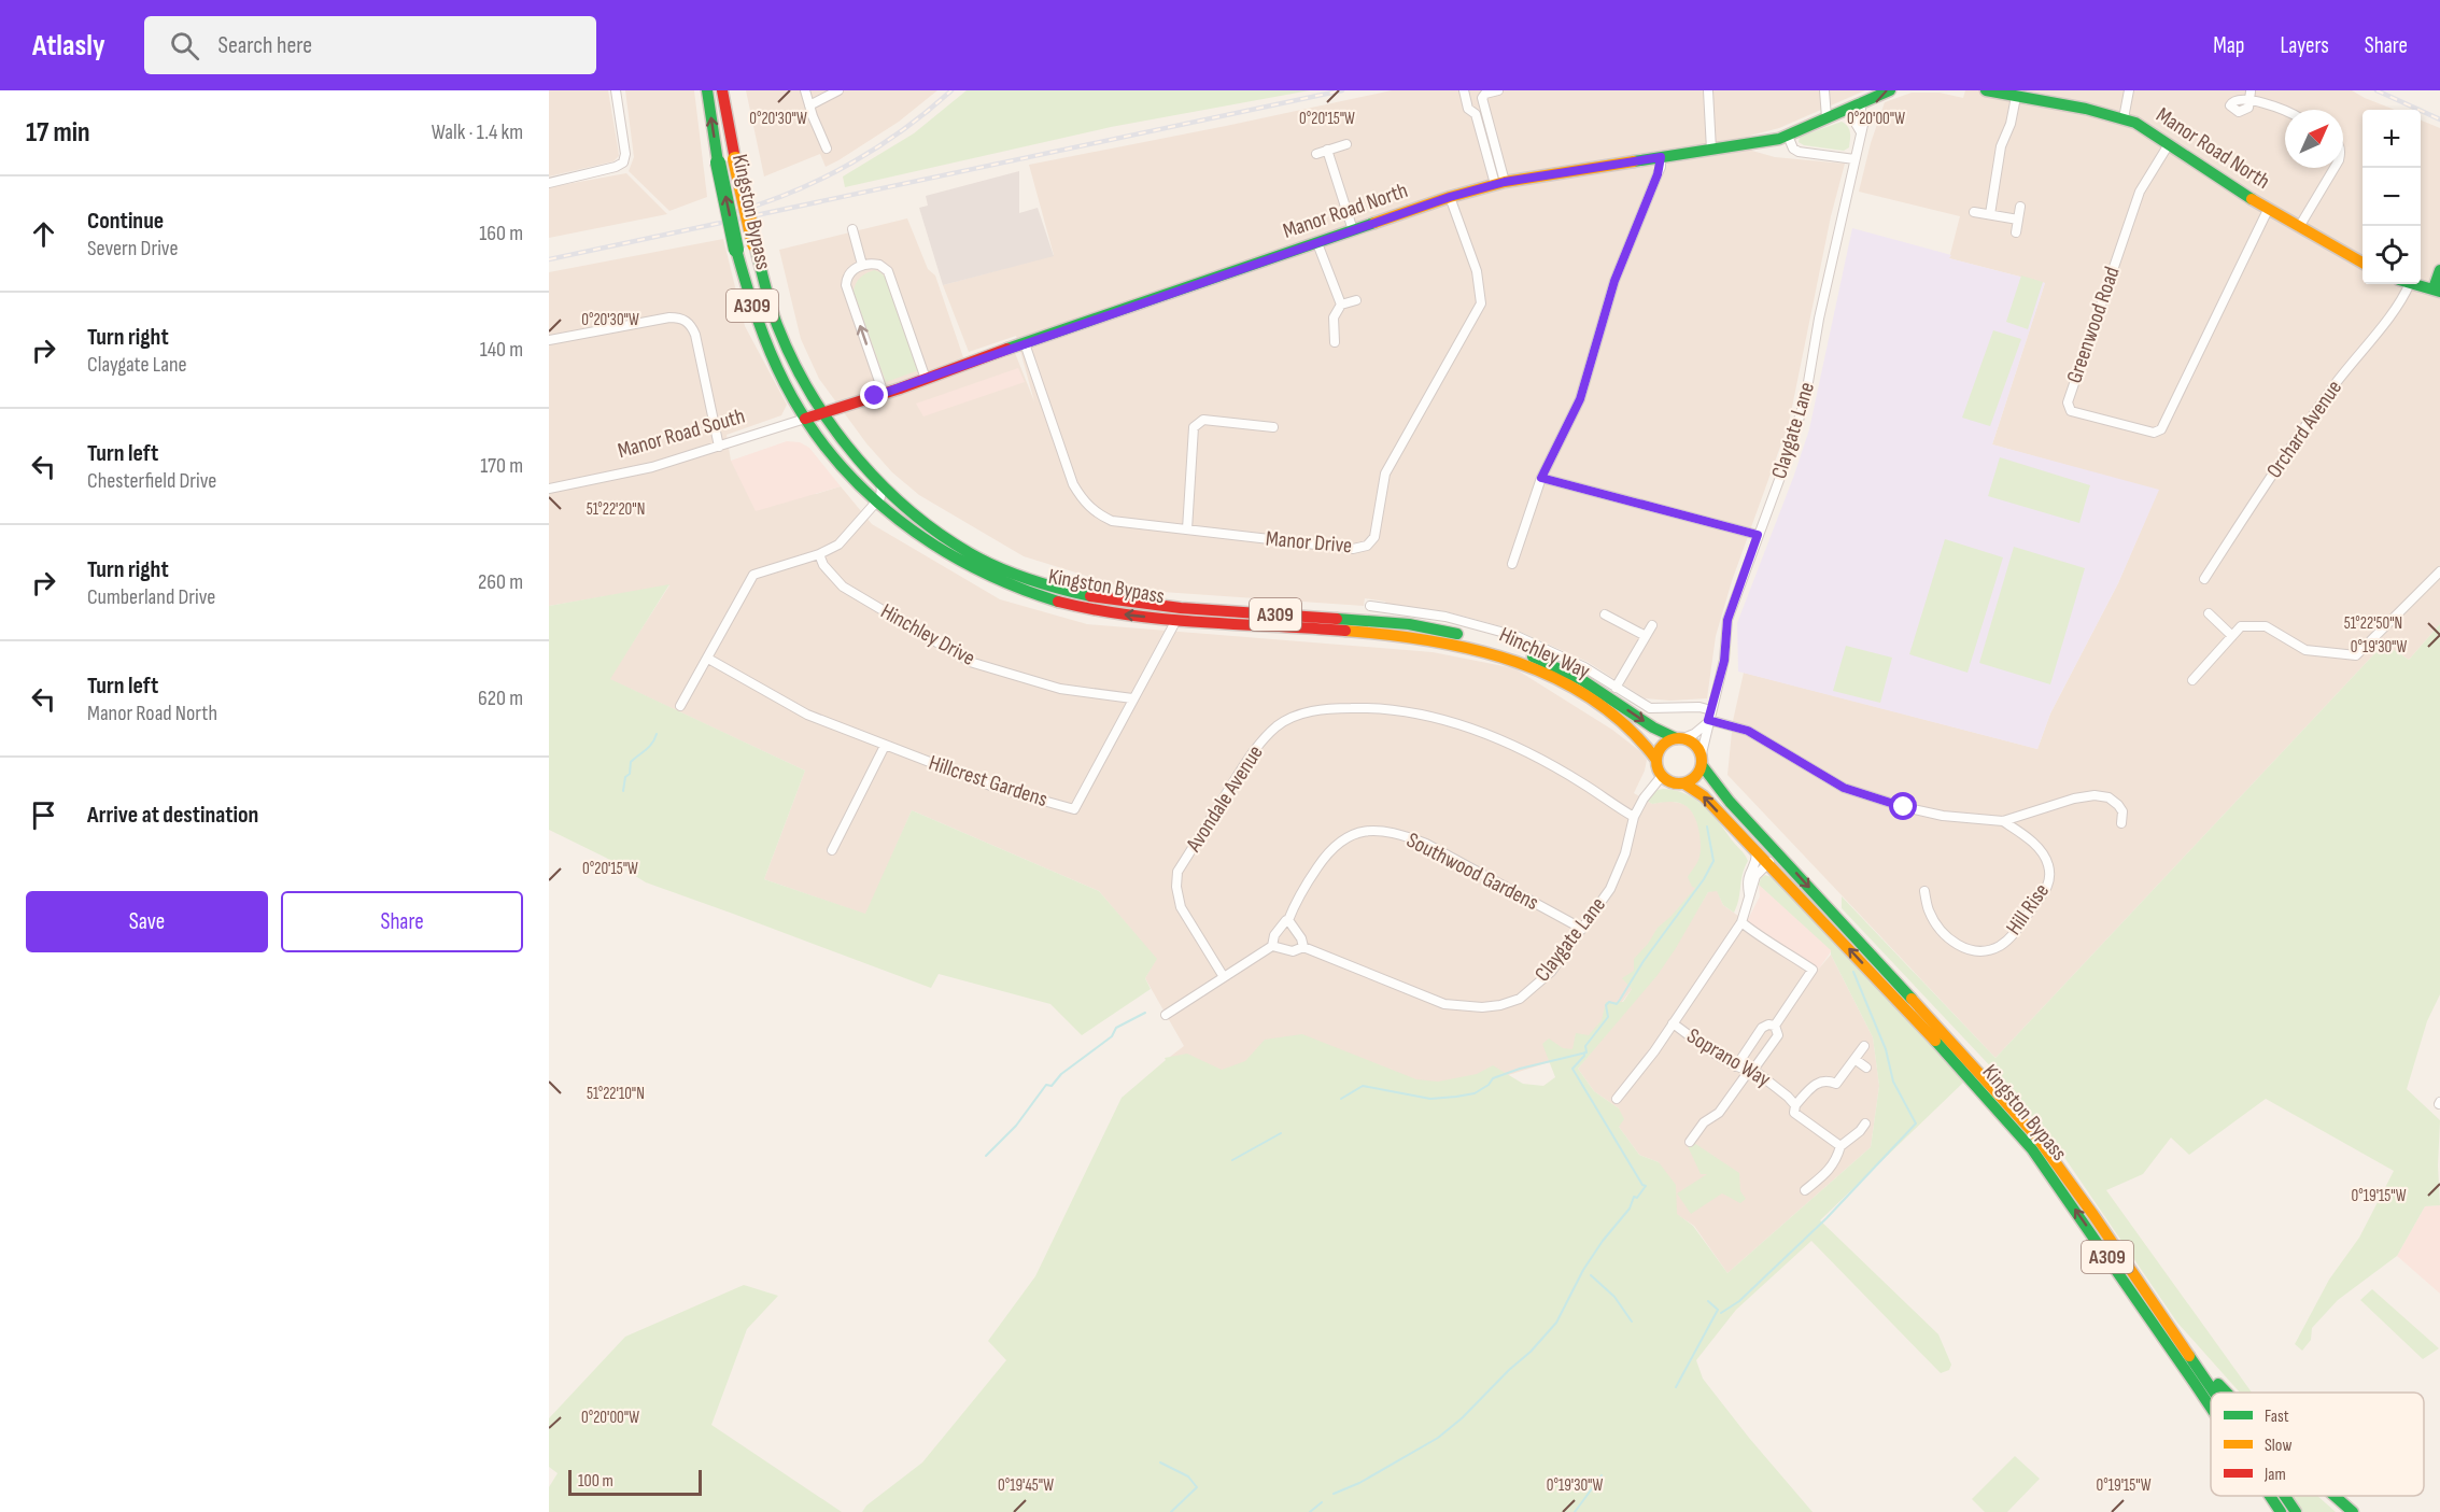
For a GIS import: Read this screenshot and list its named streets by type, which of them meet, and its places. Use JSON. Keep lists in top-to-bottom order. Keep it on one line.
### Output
{"streets":{"main road":["Manor Road North","Kingston Bypass","A309","Manor Road South"],"street":["Greenwood Road","Orchard Avenue","Claygate Lane","Manor Drive","Hinchley Drive","Hinchley Way","Hillcrest Gardens","Avondale Avenue","Southwood Gardens","Hill Rise","Soprano Way"]},"crossings":[["Manor Road North","Kingston Bypass"],["Manor Road North","Greenwood Road"],["Manor Road North","Claygate Lane"],["Manor Road North","Manor Road South"],["Manor Road North","Manor Drive"],["Kingston Bypass","A309"],["Kingston Bypass","Claygate Lane"],["Kingston Bypass","Manor Road South"],["Kingston Bypass","Hillcrest Gardens"],["Claygate Lane","Hinchley Way"],["Claygate Lane","Avondale Avenue"],["Claygate Lane","Southwood Gardens"],["Hinchley Drive","Hillcrest Gardens"]],"legend":["Fast","Slow","Jam"],"scale_bar":"100 m","north":"top right","page":{"header":"Atlasly","search":"Search here","nav":["Map","Layers","Share"],"heading":["17 min","Walk · 1.4 km"],"map_buttons":["+","−"],"list":[["Continue","Severn Drive","160 m"],["Turn right","Claygate Lane","140 m"],["Turn left","Chesterfield Drive","170 m"],["Turn right","Cumberland Drive","260 m"],["Turn left","Manor Road North","620 m"],"Arrive at destination"],"buttons":["Save","Share"],"scale":"100 m"},"coordinates":["0°20'30\"W","0°20'15\"W","0°20'00\"W","51°22'20\"N","51°22'50\"N","0°19'30\"W","51°22'10\"N","0°19'15\"W","0°19'45\"W"]}
